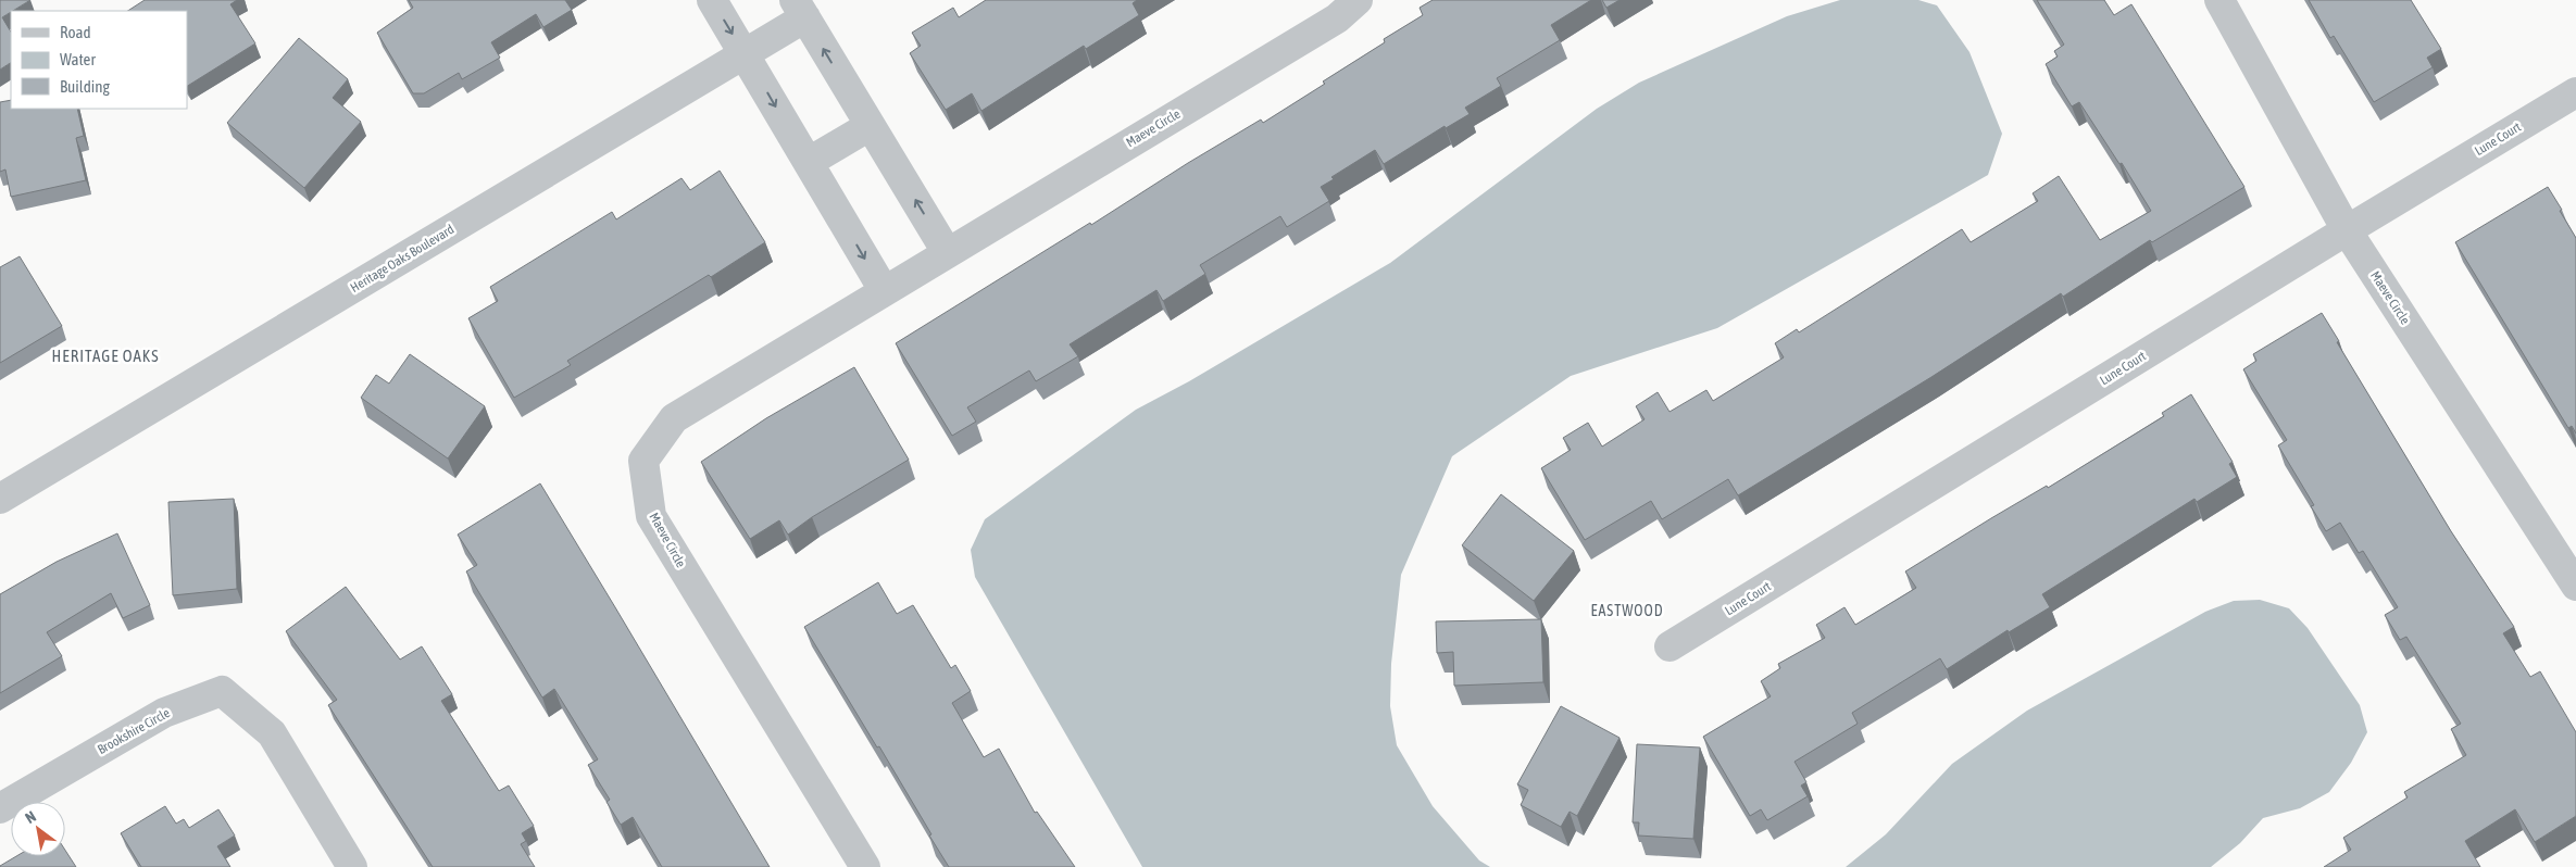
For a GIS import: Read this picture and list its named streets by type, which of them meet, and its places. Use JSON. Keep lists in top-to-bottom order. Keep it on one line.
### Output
{"streets":{"street":["Maeve Circle","Lune Court","Heritage Oaks Boulevard","Brookshire Circle"]},"crossings":[["Maeve Circle","Lune Court"]],"districts":["HERITAGE OAKS","EASTWOOD"],"legend":["Road","Water","Building"],"north":"top left"}
